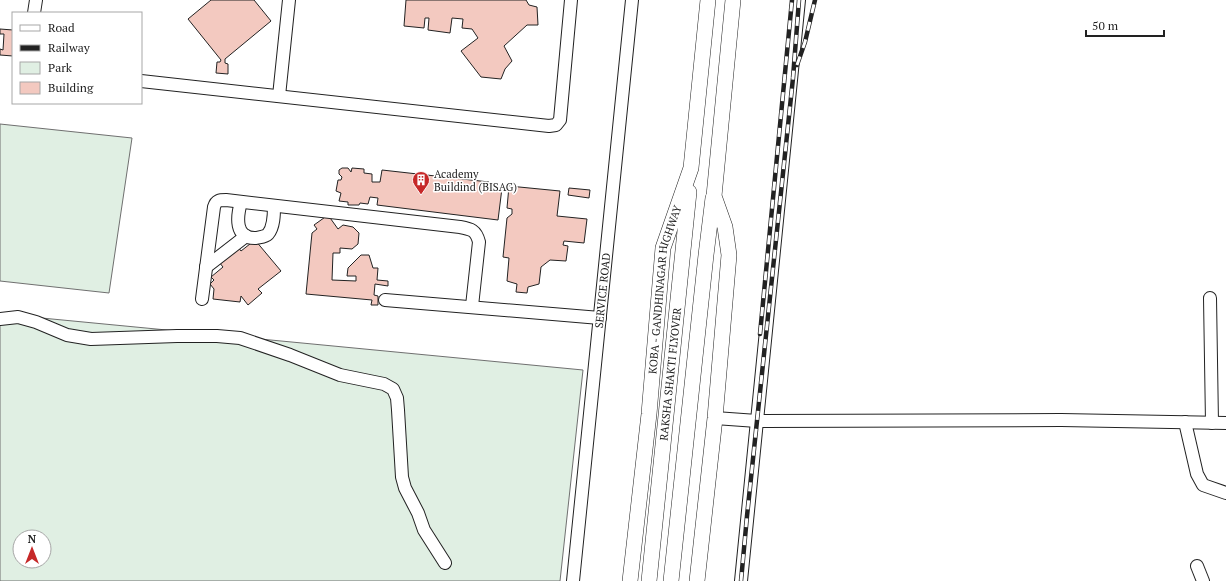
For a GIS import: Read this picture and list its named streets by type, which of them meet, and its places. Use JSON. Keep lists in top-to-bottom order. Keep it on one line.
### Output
{"streets":{"main road":["KOBA - GANDHINAGAR HIGHWAY","RAKSHA SHAKTI FLYOVER"],"street":["SERVICE ROAD"]},"crossings":[["KOBA - GANDHINAGAR HIGHWAY","RAKSHA SHAKTI FLYOVER"]],"places":{"building":["Academy Buildind (BISAG)"]},"legend":["Road","Railway","Park","Building"],"scale_bar":"50 m","north":"top"}
